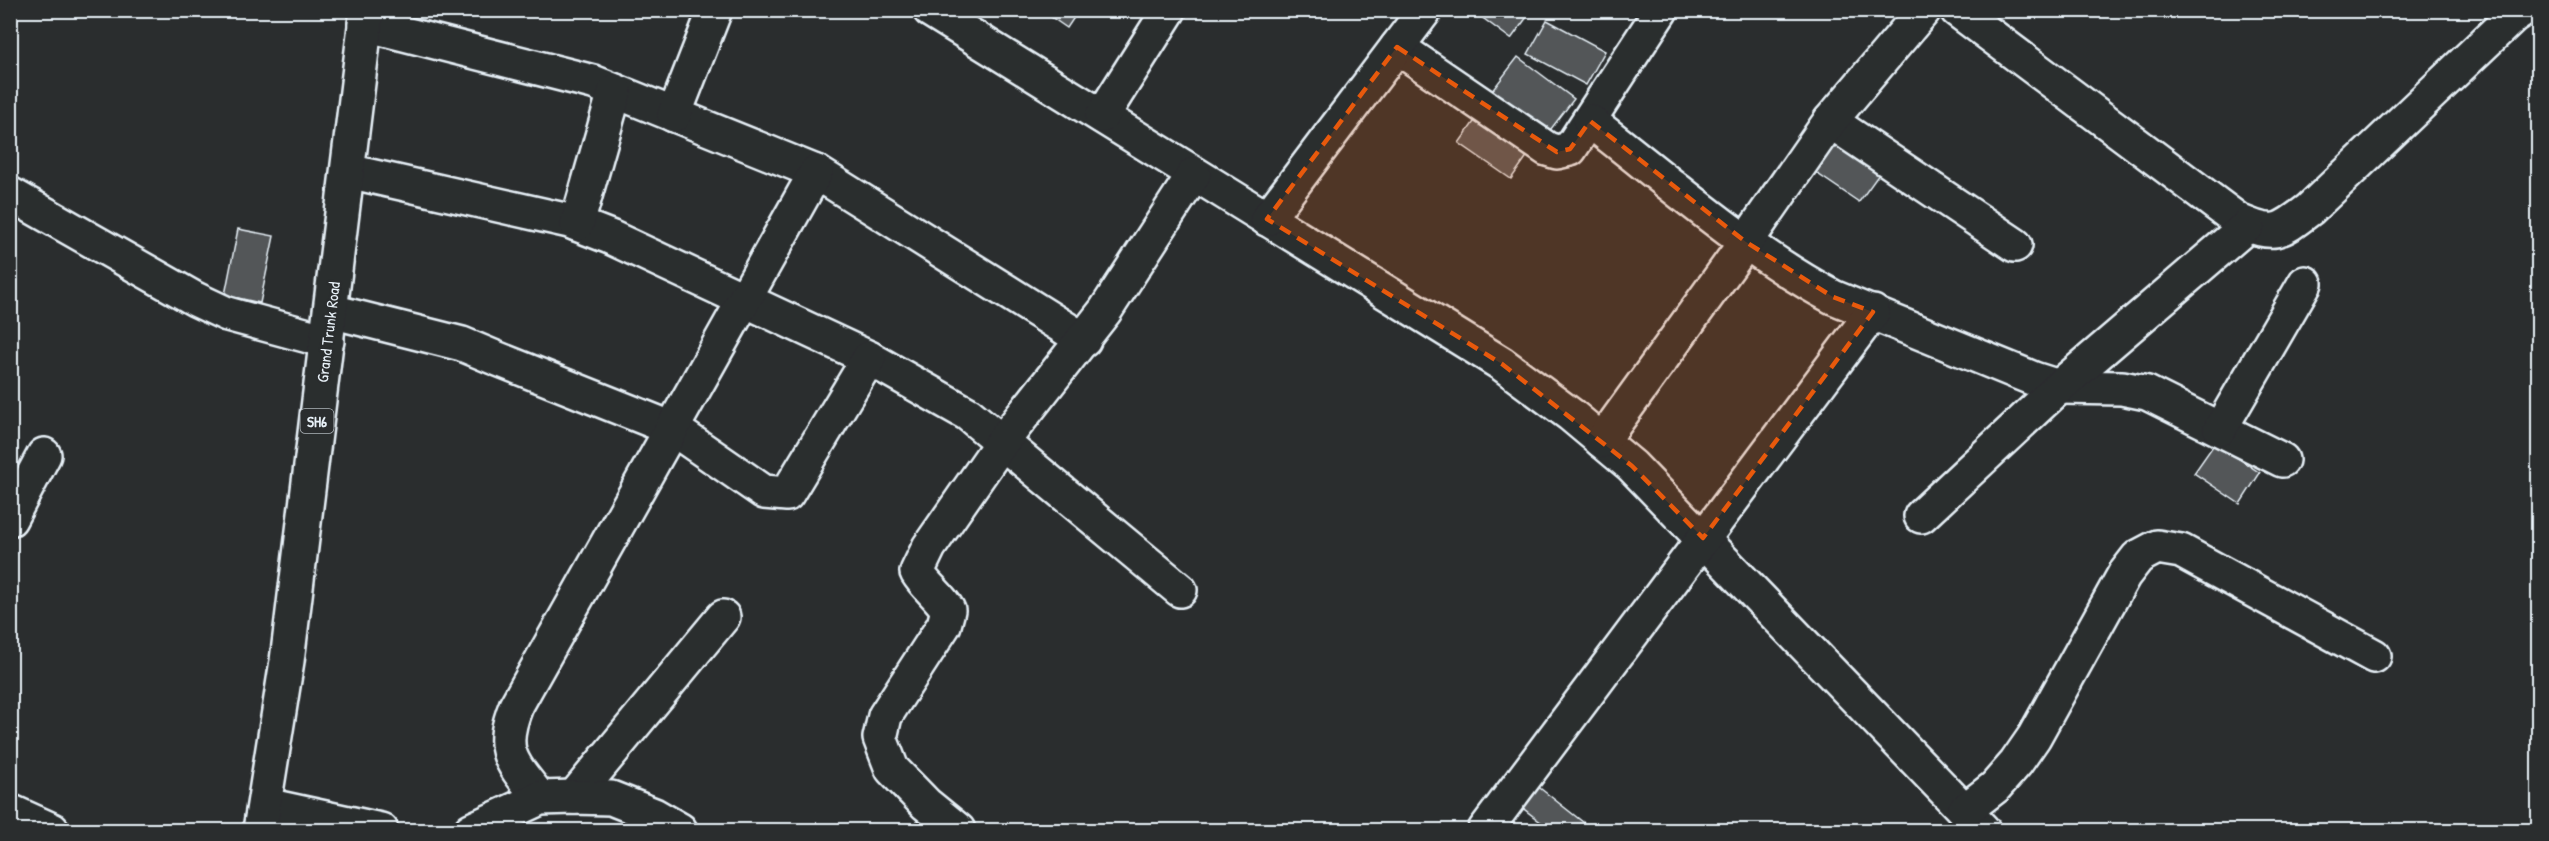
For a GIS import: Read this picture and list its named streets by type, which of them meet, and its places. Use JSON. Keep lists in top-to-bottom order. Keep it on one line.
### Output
{"streets":{"street":["Grand Trunk Road","SH6"]}}
